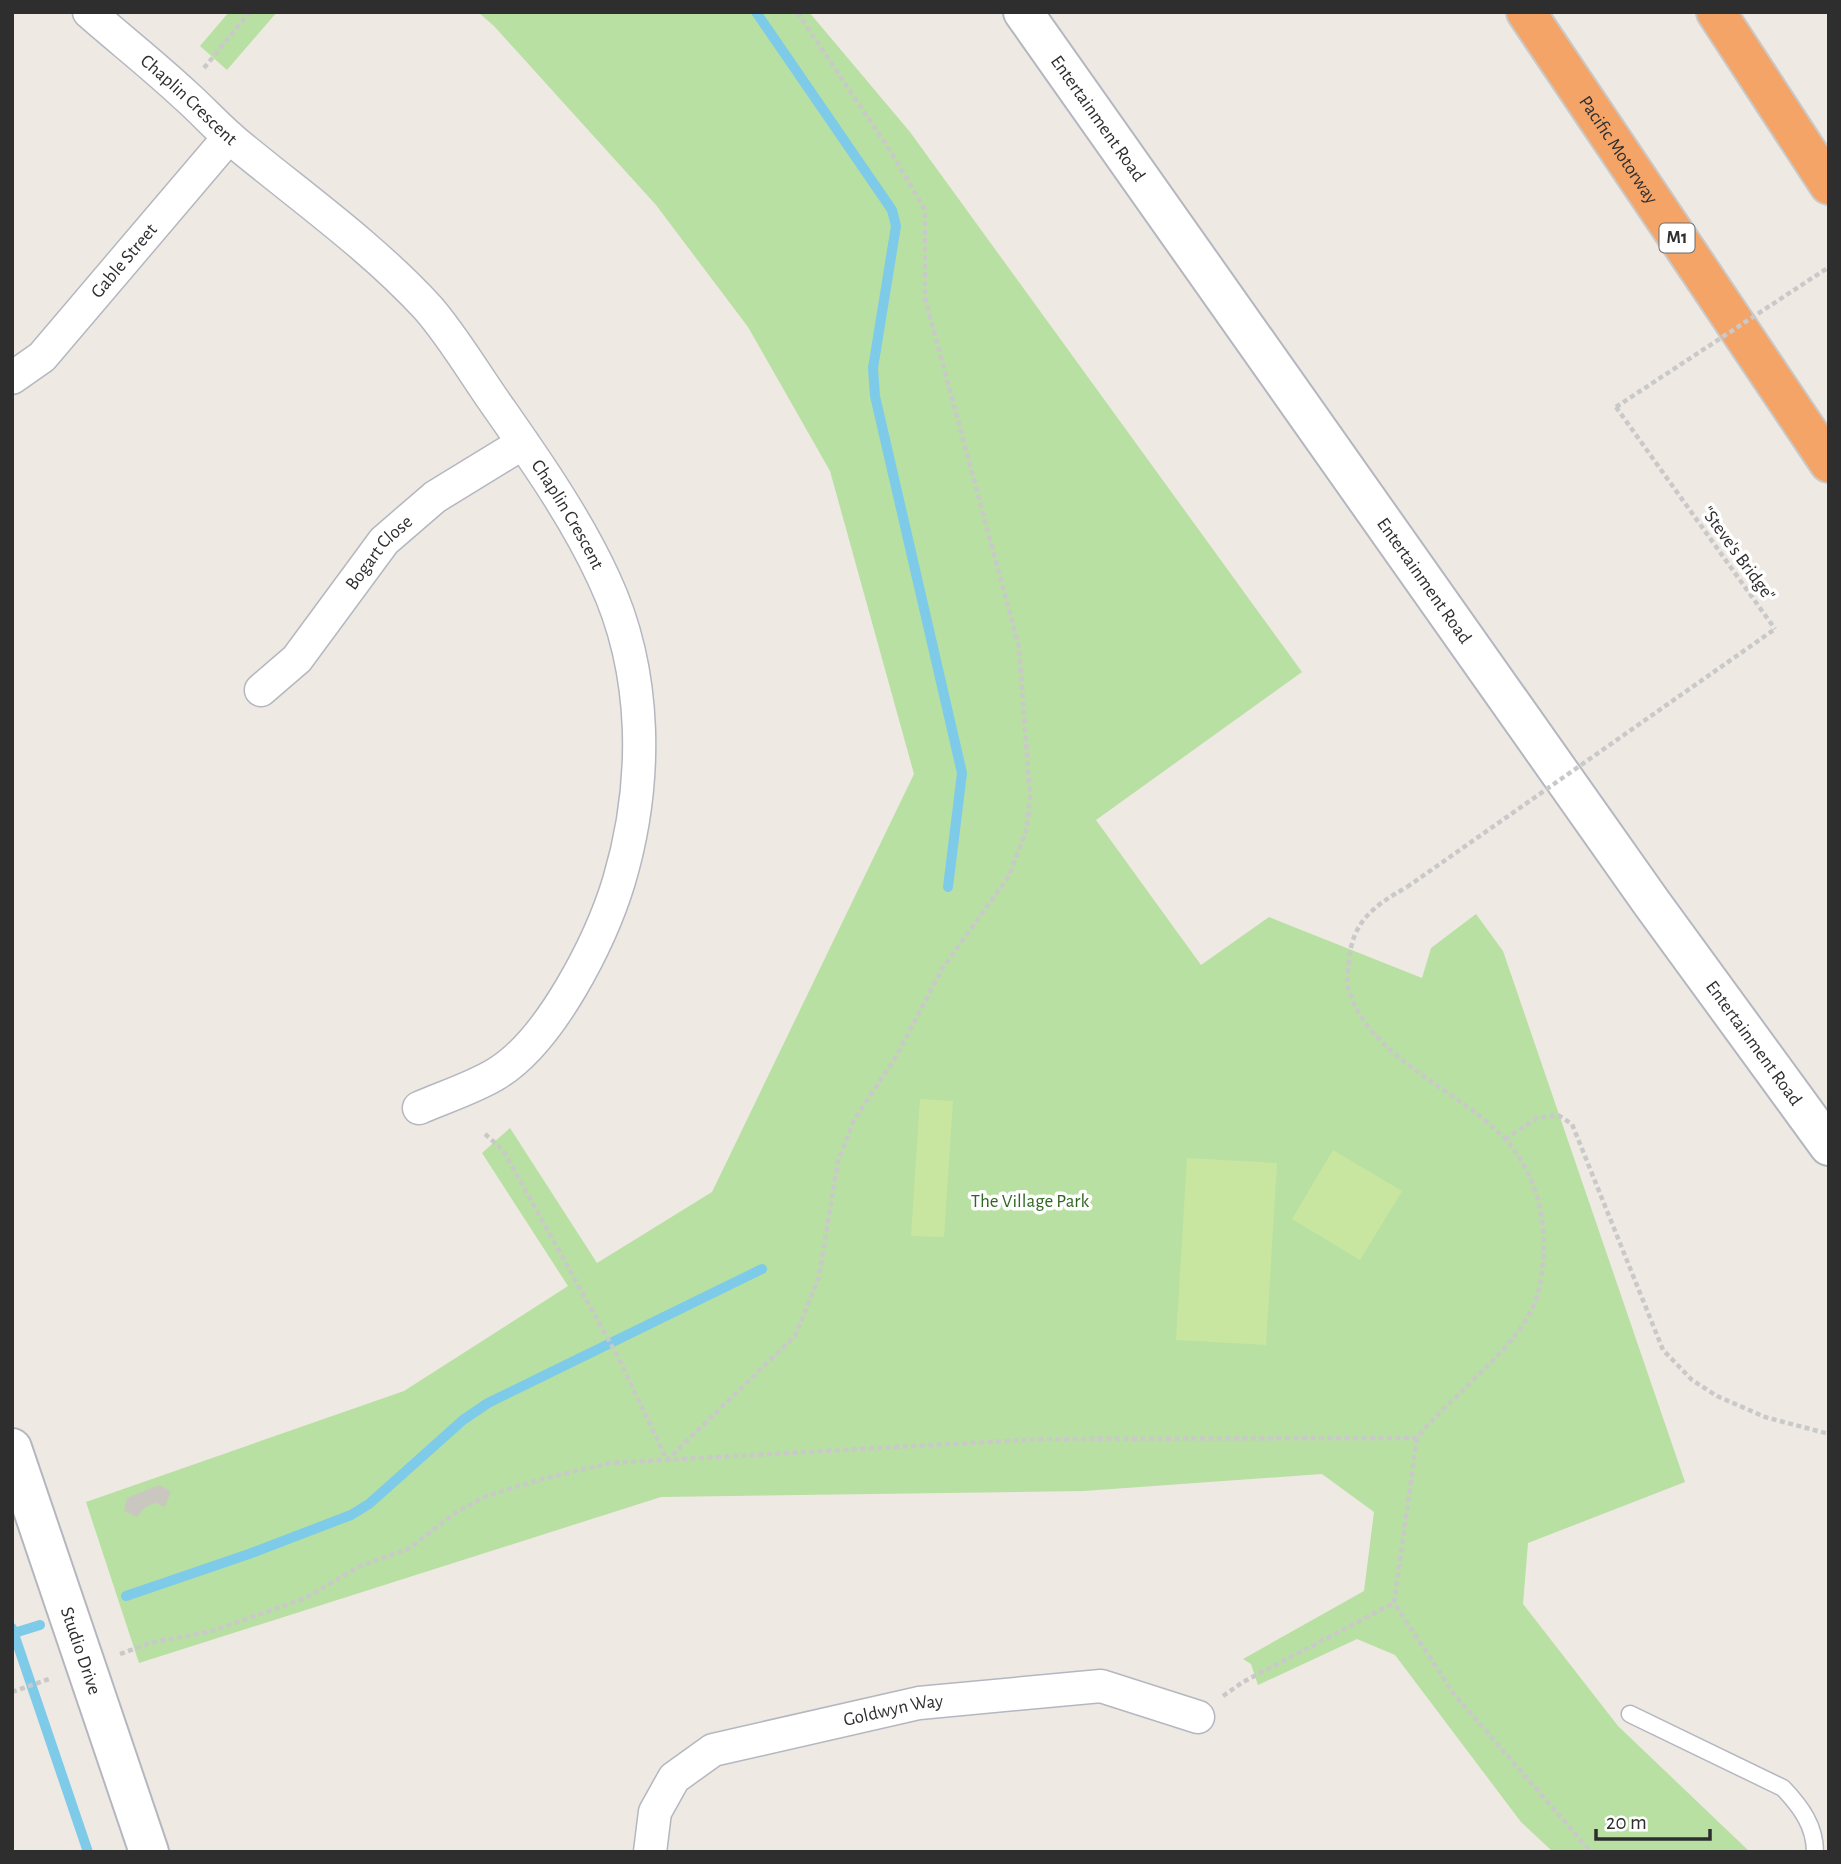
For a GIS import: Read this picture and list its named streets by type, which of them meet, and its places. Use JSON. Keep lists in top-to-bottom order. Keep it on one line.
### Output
{"streets":{"highway":["Pacific Motorway","M1"],"street":["Chaplin Crescent","Entertainment Road","Gable Street","Bogart Close","Studio Drive","Goldwyn Way"],"path":["\"Steve's Bridge\""]},"crossings":[["Chaplin Crescent","Gable Street"],["Chaplin Crescent","Bogart Close"]],"parks":["The Village Park"],"scale_bar":"20 m"}
